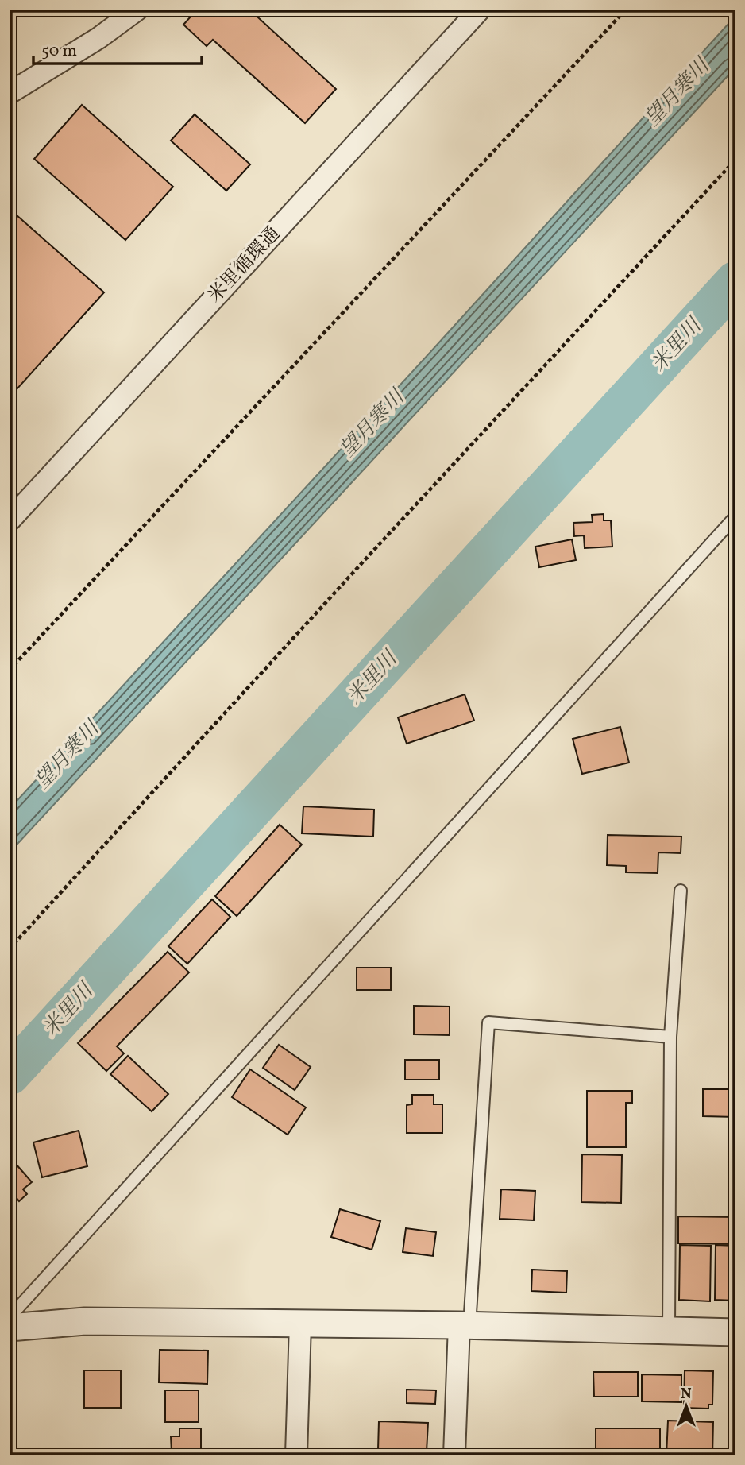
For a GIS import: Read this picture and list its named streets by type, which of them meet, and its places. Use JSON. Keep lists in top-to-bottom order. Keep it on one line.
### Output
{"streets":{"street":["米里循環通"]},"water":["望月寒川","米里川"],"scale_bar":"50 m","north":"top"}
